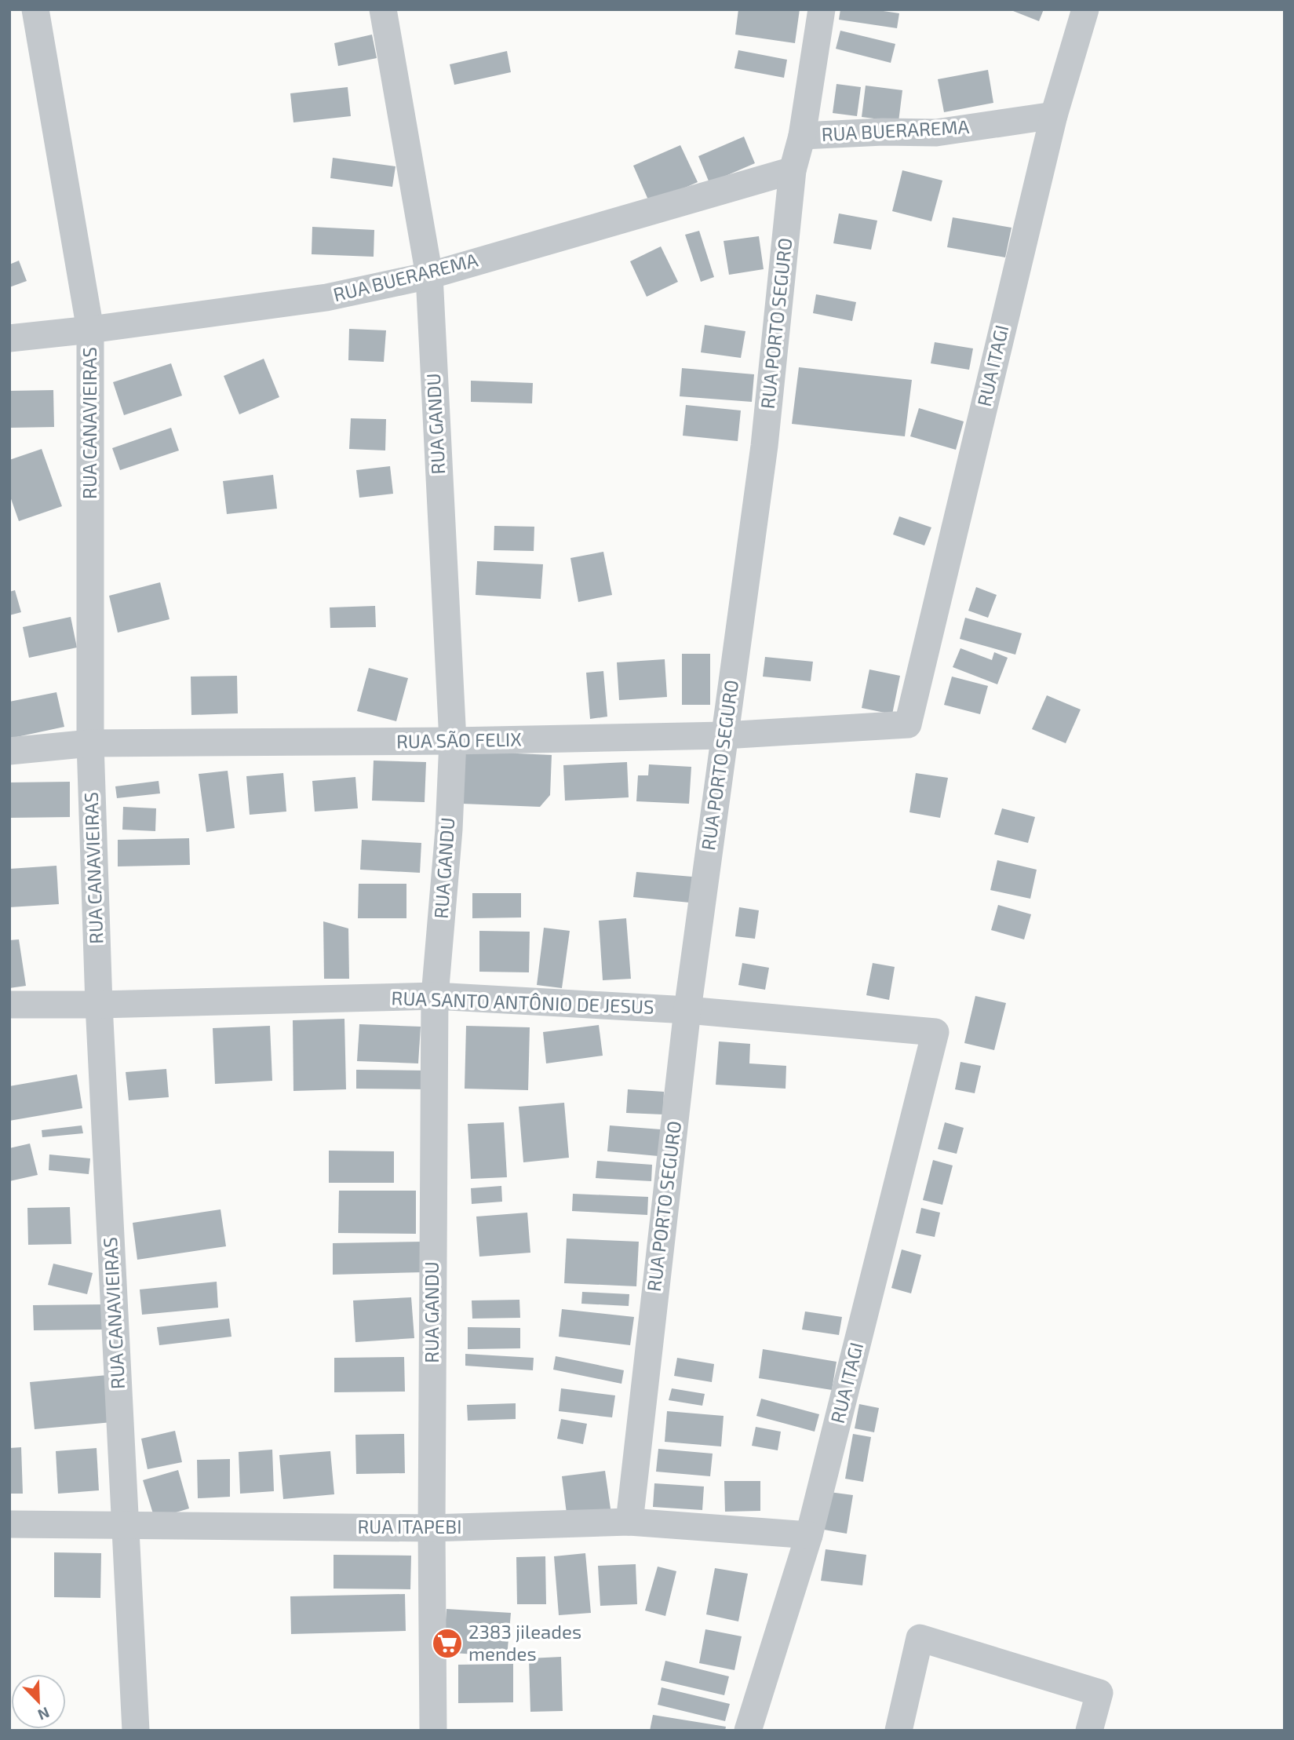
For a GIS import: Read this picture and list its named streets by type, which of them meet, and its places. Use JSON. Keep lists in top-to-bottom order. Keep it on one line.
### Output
{"streets":{"street":["RUA BUERAREMA","RUA PORTO SEGURO","RUA ITAGI","RUA CANAVIEIRAS","RUA GANDU","RUA SÃO FELIX","RUA SANTO ANTÔNIO DE JESUS","RUA ITAPEBI"]},"crossings":[["RUA BUERAREMA","RUA PORTO SEGURO"],["RUA BUERAREMA","RUA ITAGI"],["RUA BUERAREMA","RUA CANAVIEIRAS"],["RUA BUERAREMA","RUA GANDU"],["RUA PORTO SEGURO","RUA SÃO FELIX"],["RUA PORTO SEGURO","RUA SANTO ANTÔNIO DE JESUS"],["RUA PORTO SEGURO","RUA ITAPEBI"],["RUA ITAGI","RUA SÃO FELIX"],["RUA ITAGI","RUA SANTO ANTÔNIO DE JESUS"],["RUA ITAGI","RUA ITAPEBI"],["RUA CANAVIEIRAS","RUA SÃO FELIX"],["RUA CANAVIEIRAS","RUA SANTO ANTÔNIO DE JESUS"],["RUA CANAVIEIRAS","RUA ITAPEBI"],["RUA GANDU","RUA SÃO FELIX"],["RUA GANDU","RUA SANTO ANTÔNIO DE JESUS"],["RUA GANDU","RUA ITAPEBI"]],"places":{"supermarket":["2383 jileades mendes"]},"north":"bottom right"}
